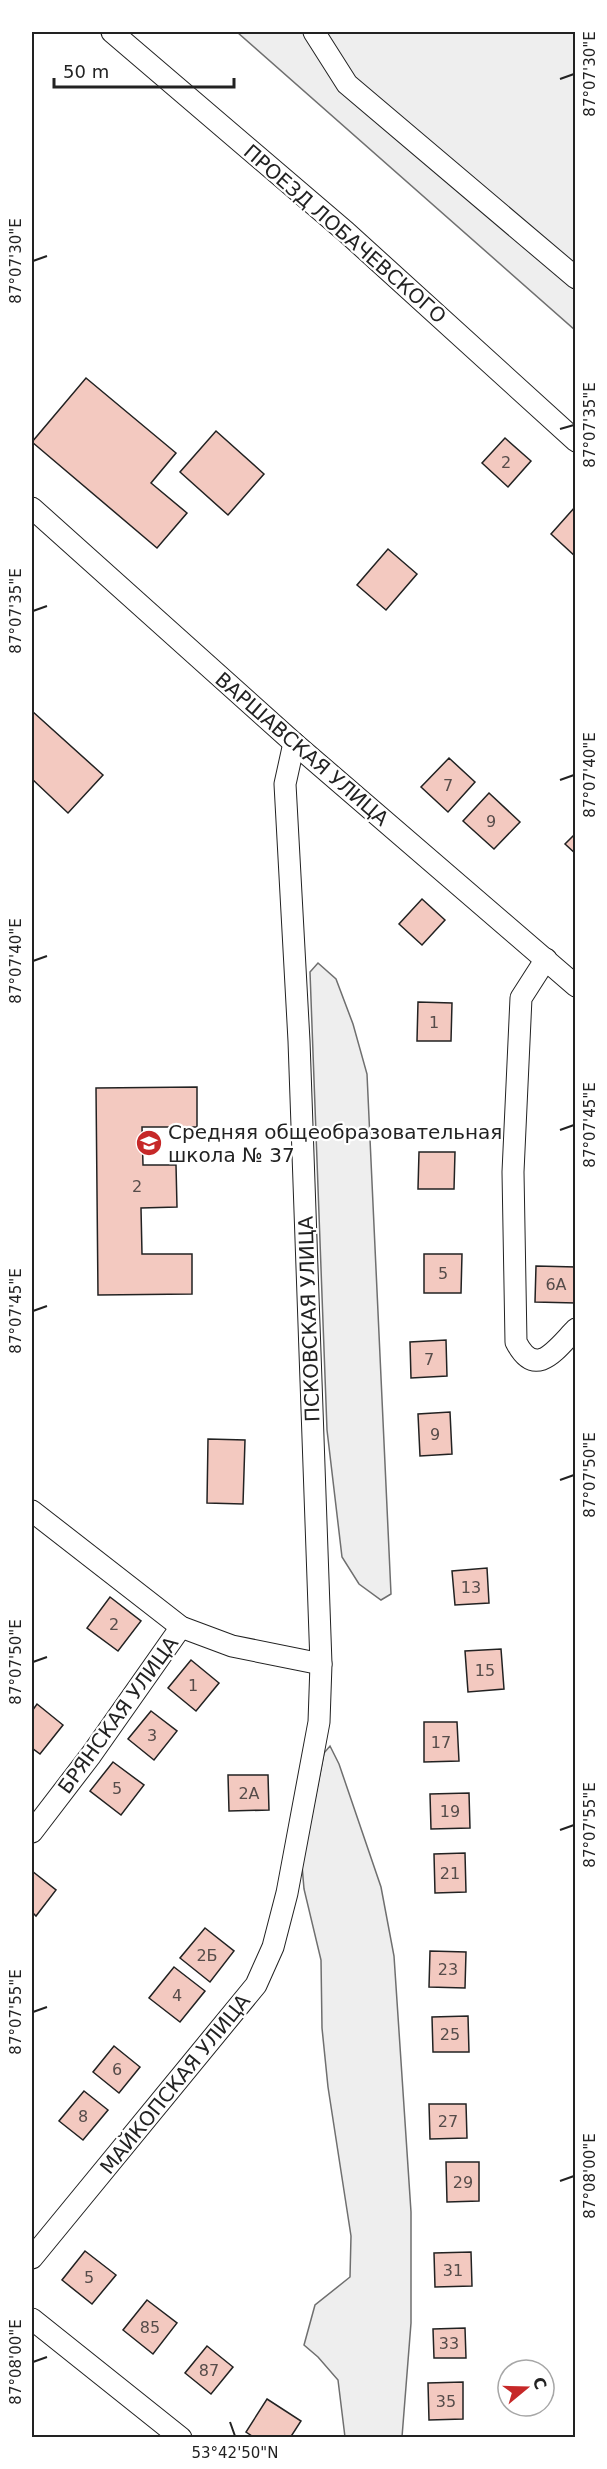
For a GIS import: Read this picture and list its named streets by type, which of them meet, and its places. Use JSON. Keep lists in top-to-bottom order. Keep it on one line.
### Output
{"streets":{"street":["ПРОЕЗД ЛОБАЧЕВСКОГО","ВАРШАВСКАЯ УЛИЦА","ПСКОВСКАЯ УЛИЦА","БРЯНСКАЯ УЛИЦА","МАЙКОПСКАЯ УЛИЦА"]},"crossings":[["ВАРШАВСКАЯ УЛИЦА","ПСКОВСКАЯ УЛИЦА"],["ПСКОВСКАЯ УЛИЦА","МАЙКОПСКАЯ УЛИЦА"]],"places":{"school or university":["Средняя общеобразовательная школа № 37"]},"house_numbers":["2","7","9","1","2","5","6А","7","9","13","2","15","1","3","17","5","2А","19","21","2Б","23","4","25","6","8","27","29","31","5","85","33","87","35"],"scale_bar":"50 m","north":"right","coordinates":["87°07'30\"E","87°07'35\"E","87°07'40\"E","87°07'45\"E","87°07'50\"E","87°07'55\"E","87°08'00\"E","53°42'50\"N"]}
